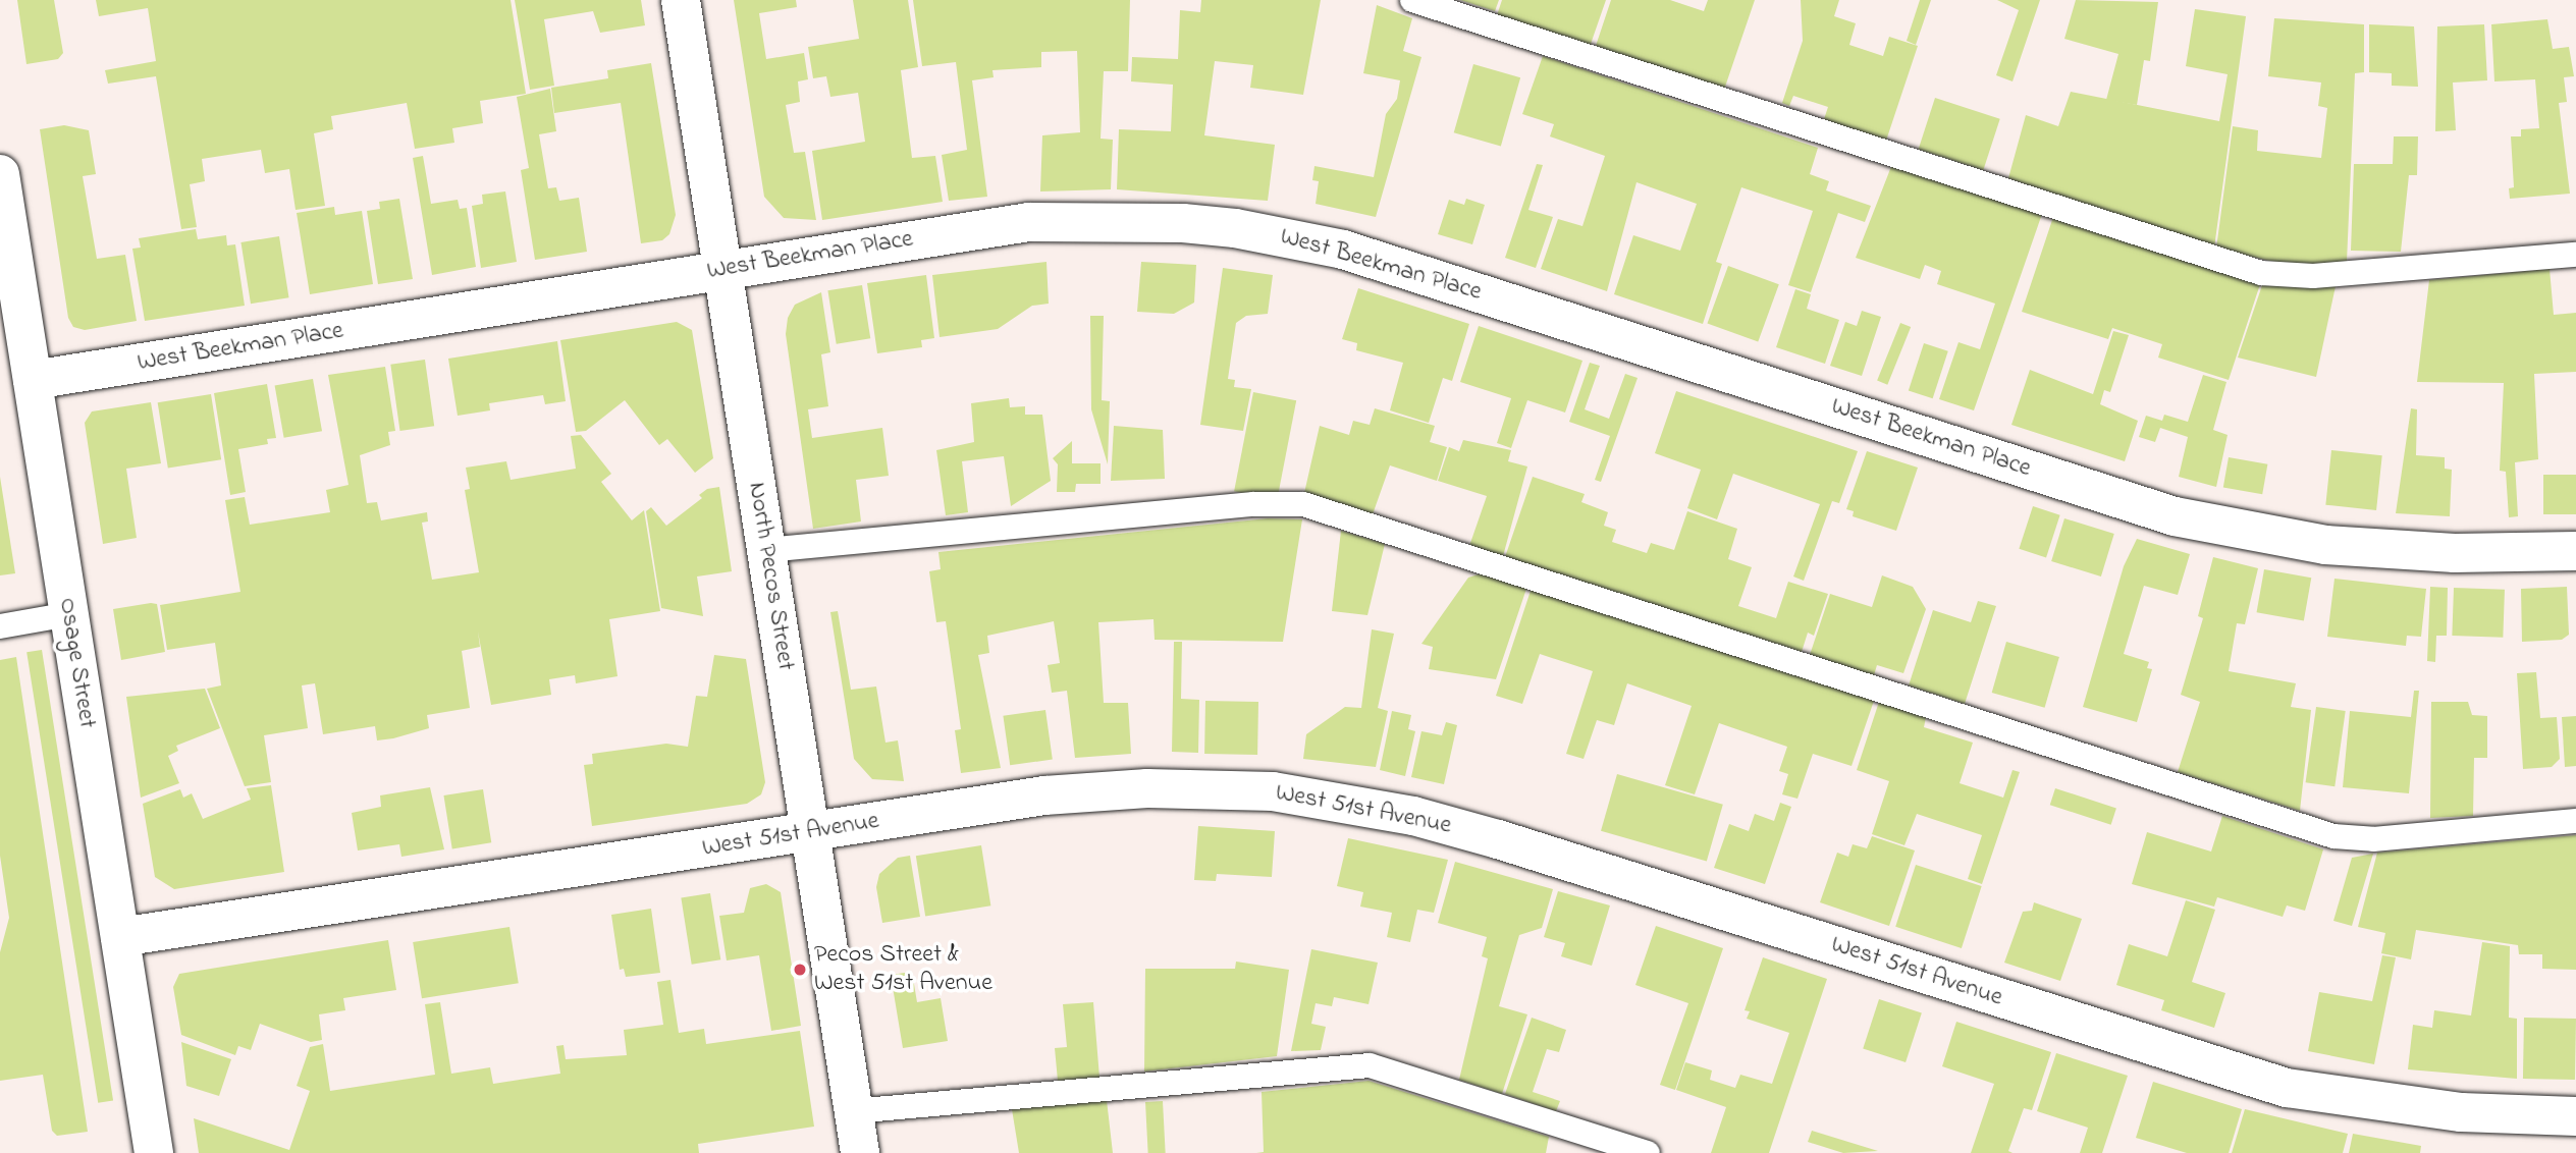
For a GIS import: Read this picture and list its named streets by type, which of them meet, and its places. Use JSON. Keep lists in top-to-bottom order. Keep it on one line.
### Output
{"streets":{"street":["West Beekman Place","North Pecos Street","Osage Street","West 51st Avenue"]},"crossings":[["West Beekman Place","North Pecos Street"],["West Beekman Place","Osage Street"],["North Pecos Street","West 51st Avenue"],["Osage Street","West 51st Avenue"]],"places":["Pecos Street & West 51st Avenue"]}
